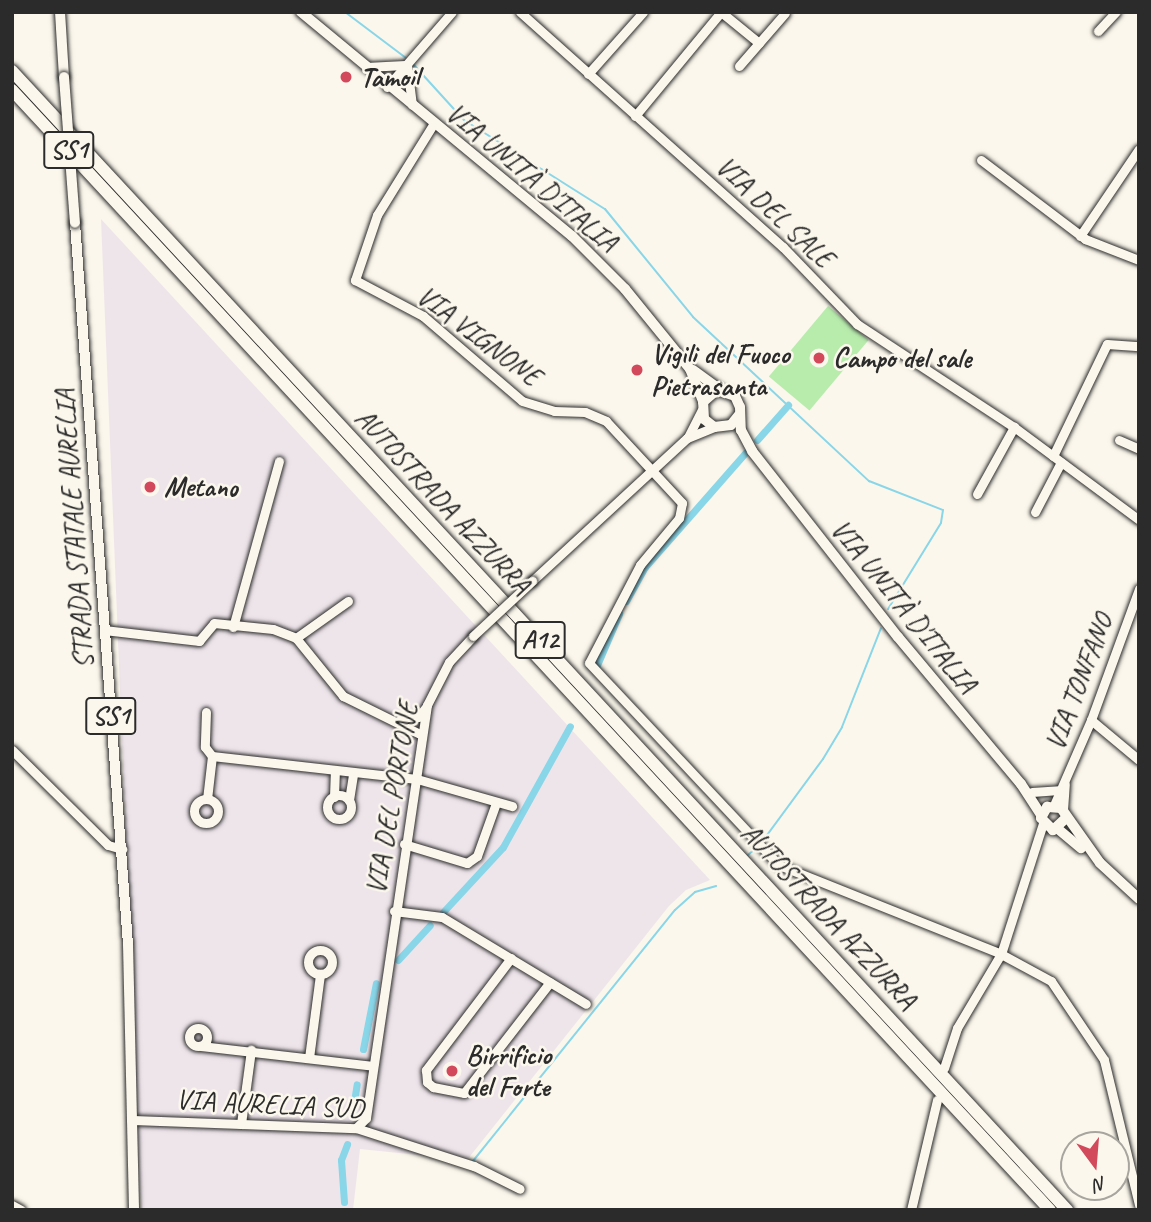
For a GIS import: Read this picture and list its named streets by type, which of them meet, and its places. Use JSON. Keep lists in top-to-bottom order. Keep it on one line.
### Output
{"streets":{"highway":["AUTOSTRADA AZZURRA","A12"],"main road":["SS1","VIA UNITÀ D'ITALIA","STRADA STATALE AURELIA"],"street":["VIA DEL SALE","VIA VIGNONE","VIA TONFANO","VIA DEL PORTONE","VIA AURELIA SUD"]},"crossings":[["VIA UNITÀ D'ITALIA","VIA VIGNONE"],["VIA UNITÀ D'ITALIA","VIA DEL PORTONE"],["VIA VIGNONE","VIA DEL PORTONE"],["STRADA STATALE AURELIA","VIA AURELIA SUD"],["VIA DEL PORTONE","VIA AURELIA SUD"]],"places":["Tamoil","Campo del sale","Vigili del Fuoco Pietrasanta","Metano","Birrificio del Forte"],"north":"bottom"}
